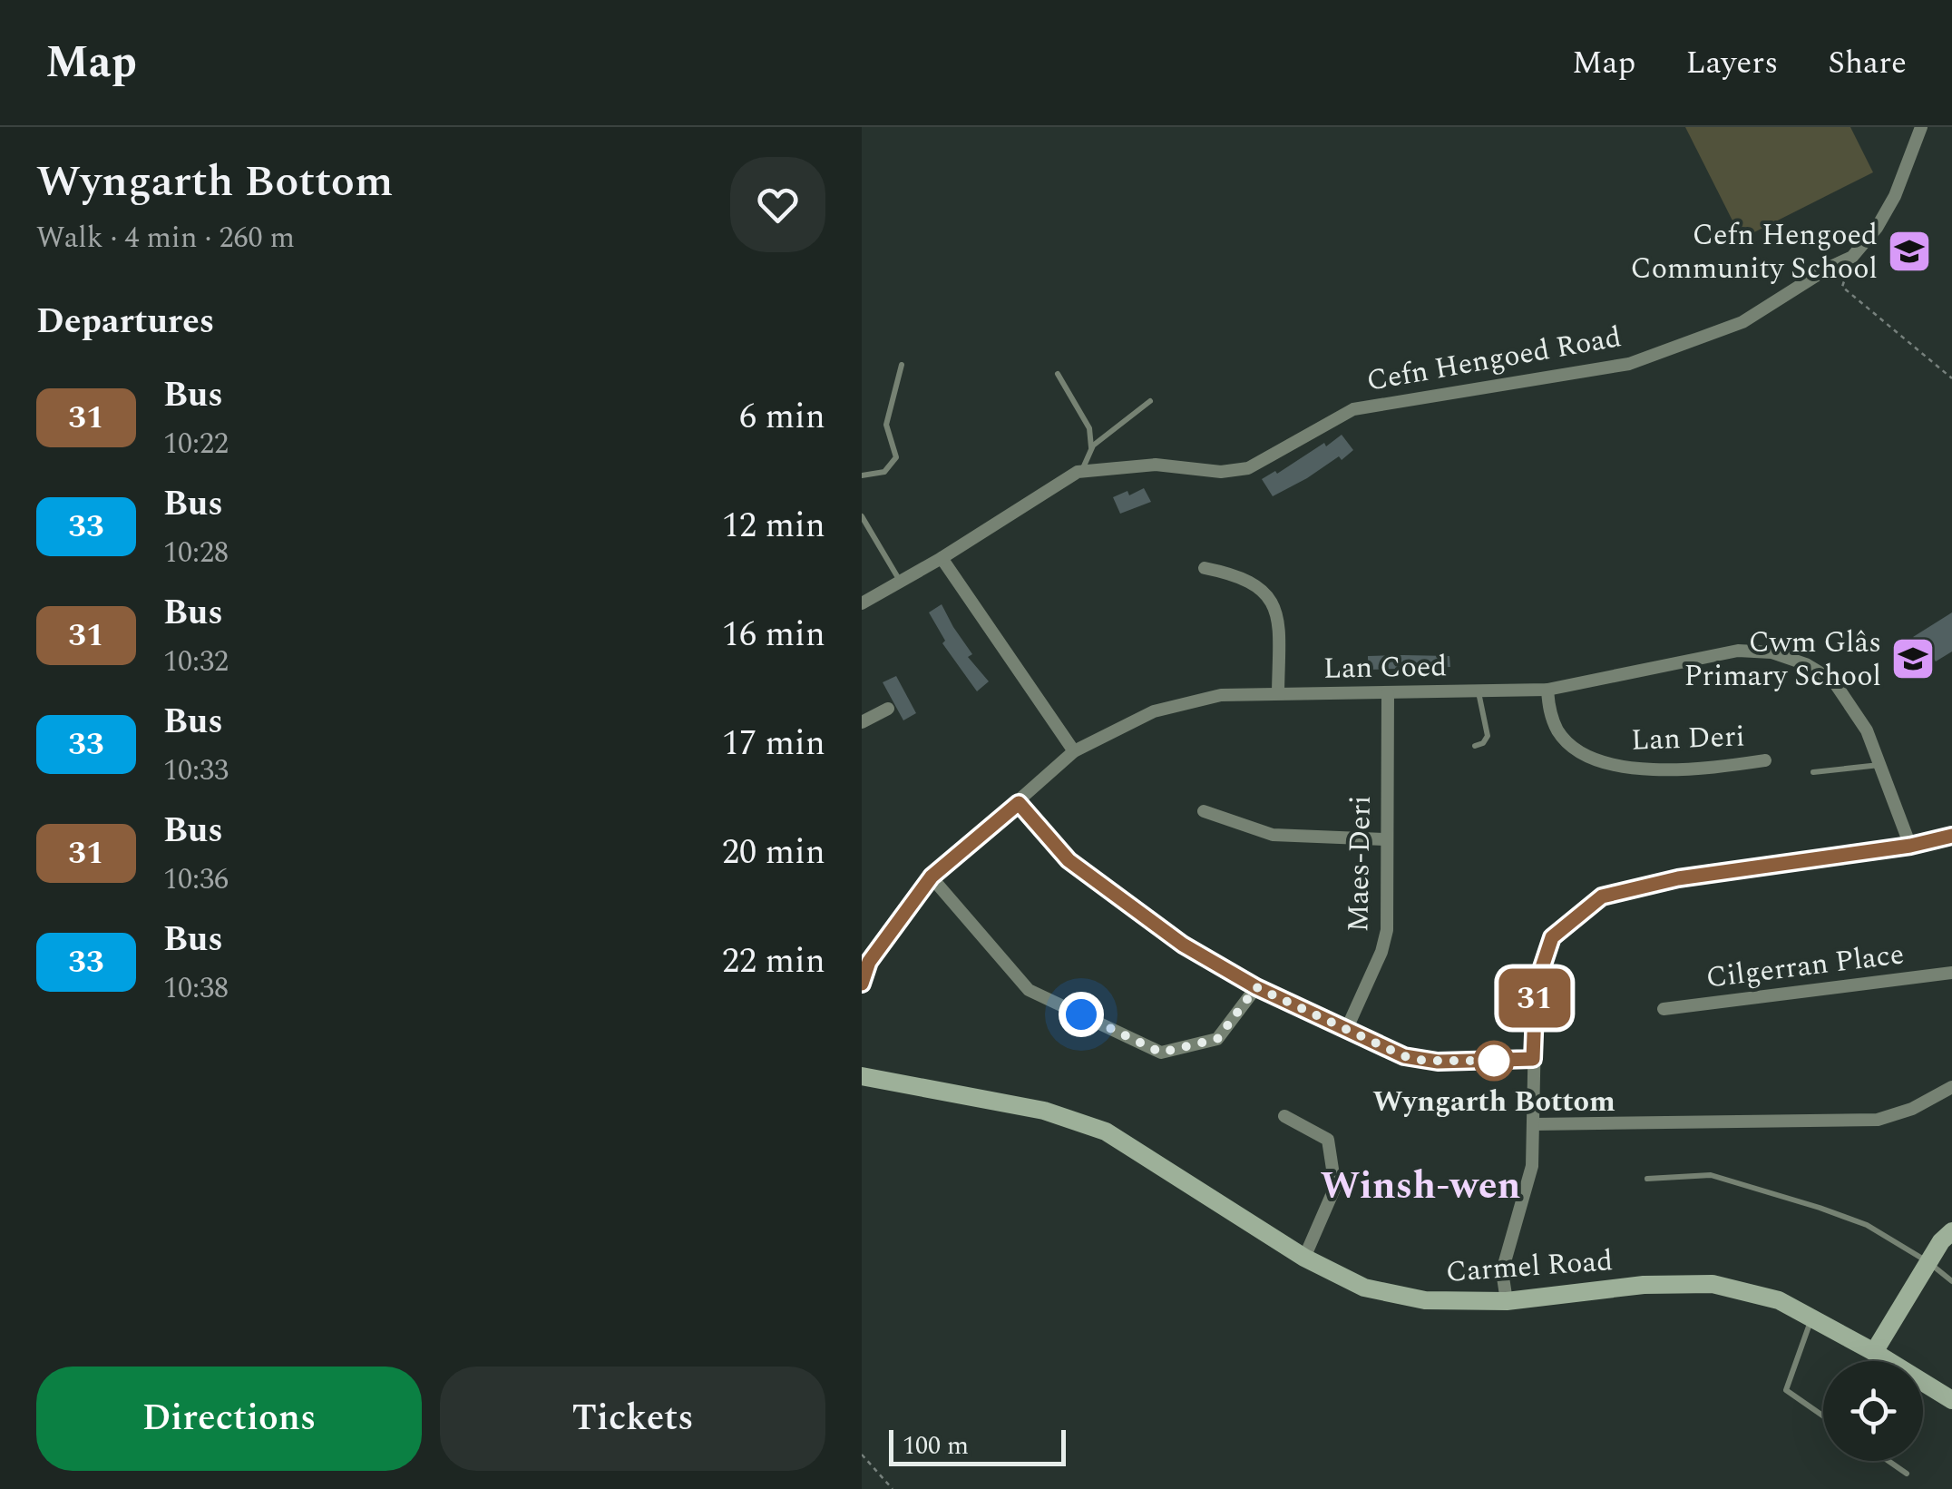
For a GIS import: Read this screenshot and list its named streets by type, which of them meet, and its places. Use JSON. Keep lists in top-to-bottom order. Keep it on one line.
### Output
{"streets":{"street":["Cefn Hengoed Road","Lan Coed","Lan Deri","Maes-Deri","Cilgerran Place","Carmel Road"]},"crossings":[["Lan Coed","Lan Deri"],["Lan Coed","Maes-Deri"]],"districts":["Winsh-wen"],"places":{"school or university":["Cefn Hengoed Community School","Cwm Glâs Primary School"],"other":["Wyngarth Bottom"]},"lines":["bus line 31"],"scale_bar":"100 m","page":{"header":"Map","nav":["Map","Layers","Share"],"heading":[["Wyngarth Bottom","Walk · 4 min · 260 m"],"Departures"],"on_map":"31","list":[{"mark":"31","name":"Bus","note":"10:22","value":"6 min"},{"mark":"33","name":"Bus","note":"10:28","value":"12 min"},{"mark":"31","name":"Bus","note":"10:32","value":"16 min"},{"mark":"33","name":"Bus","note":"10:33","value":"17 min"},{"mark":"31","name":"Bus","note":"10:36","value":"20 min"},{"mark":"33","name":"Bus","note":"10:38","value":"22 min"}],"buttons":["Directions","Tickets"],"scale":"100 m"}}
